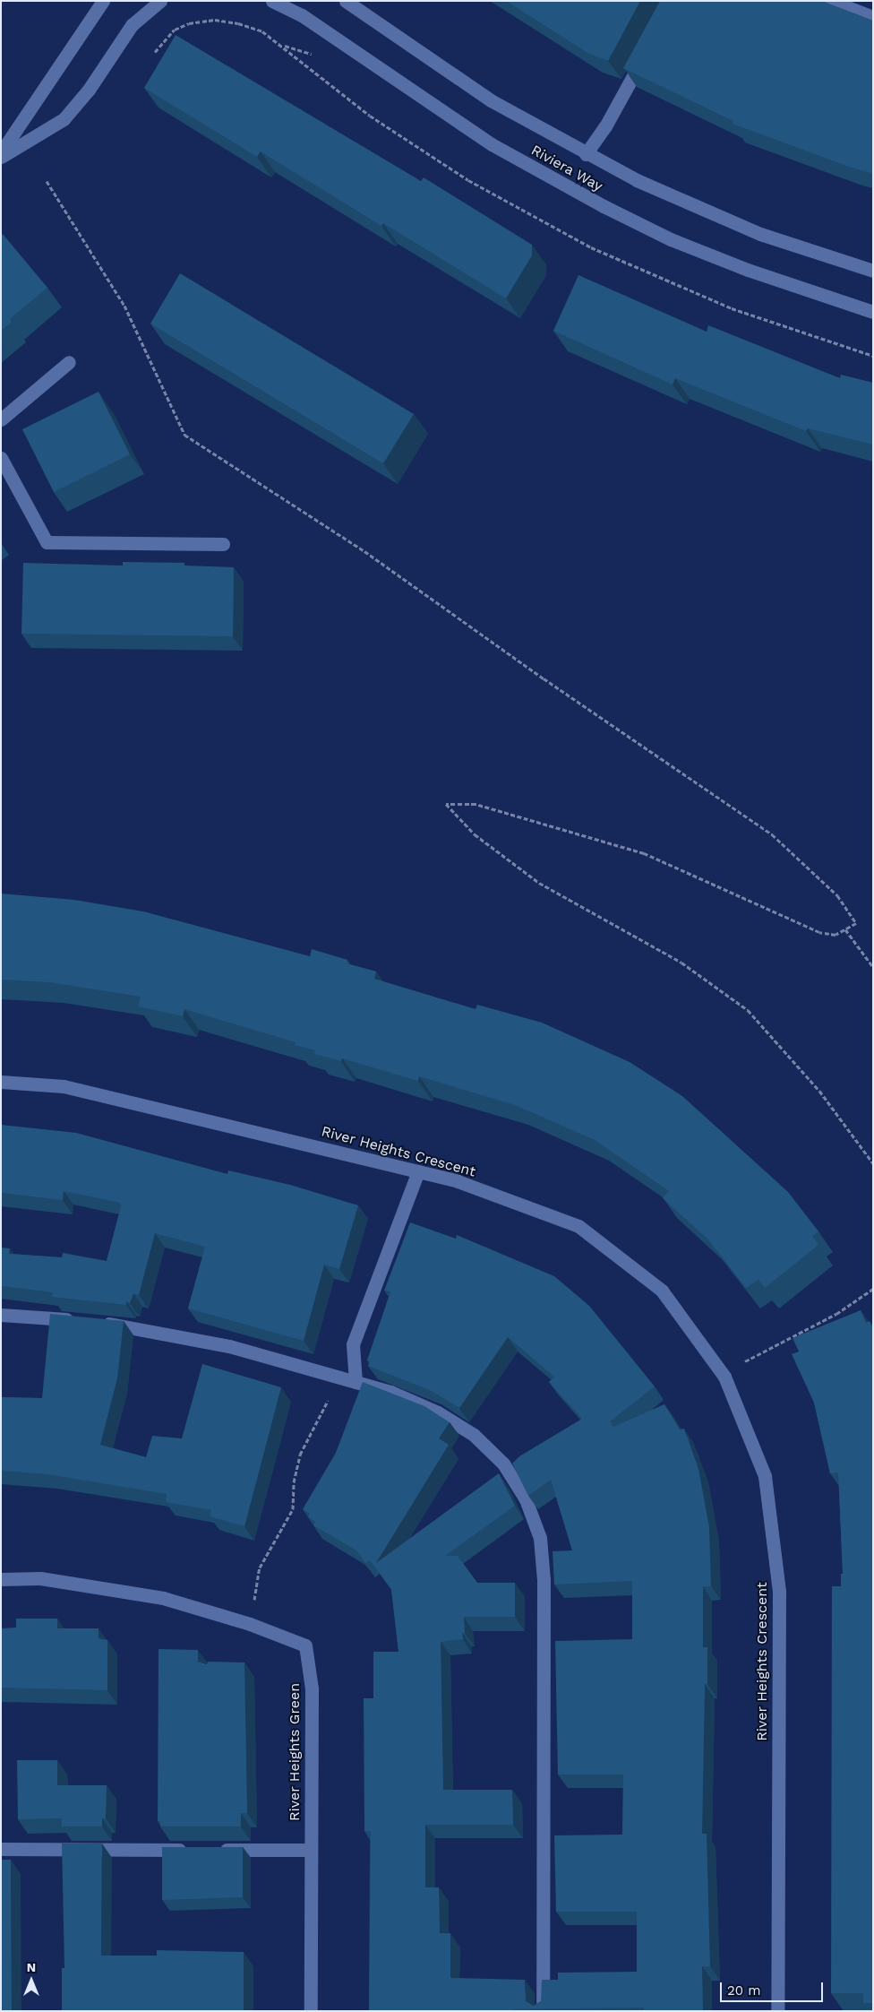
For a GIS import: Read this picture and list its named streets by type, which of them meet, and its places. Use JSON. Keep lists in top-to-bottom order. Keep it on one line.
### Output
{"streets":{"street":["Riviera Way","River Heights Crescent","River Heights Green"]},"scale_bar":"20 m","north":"top"}
